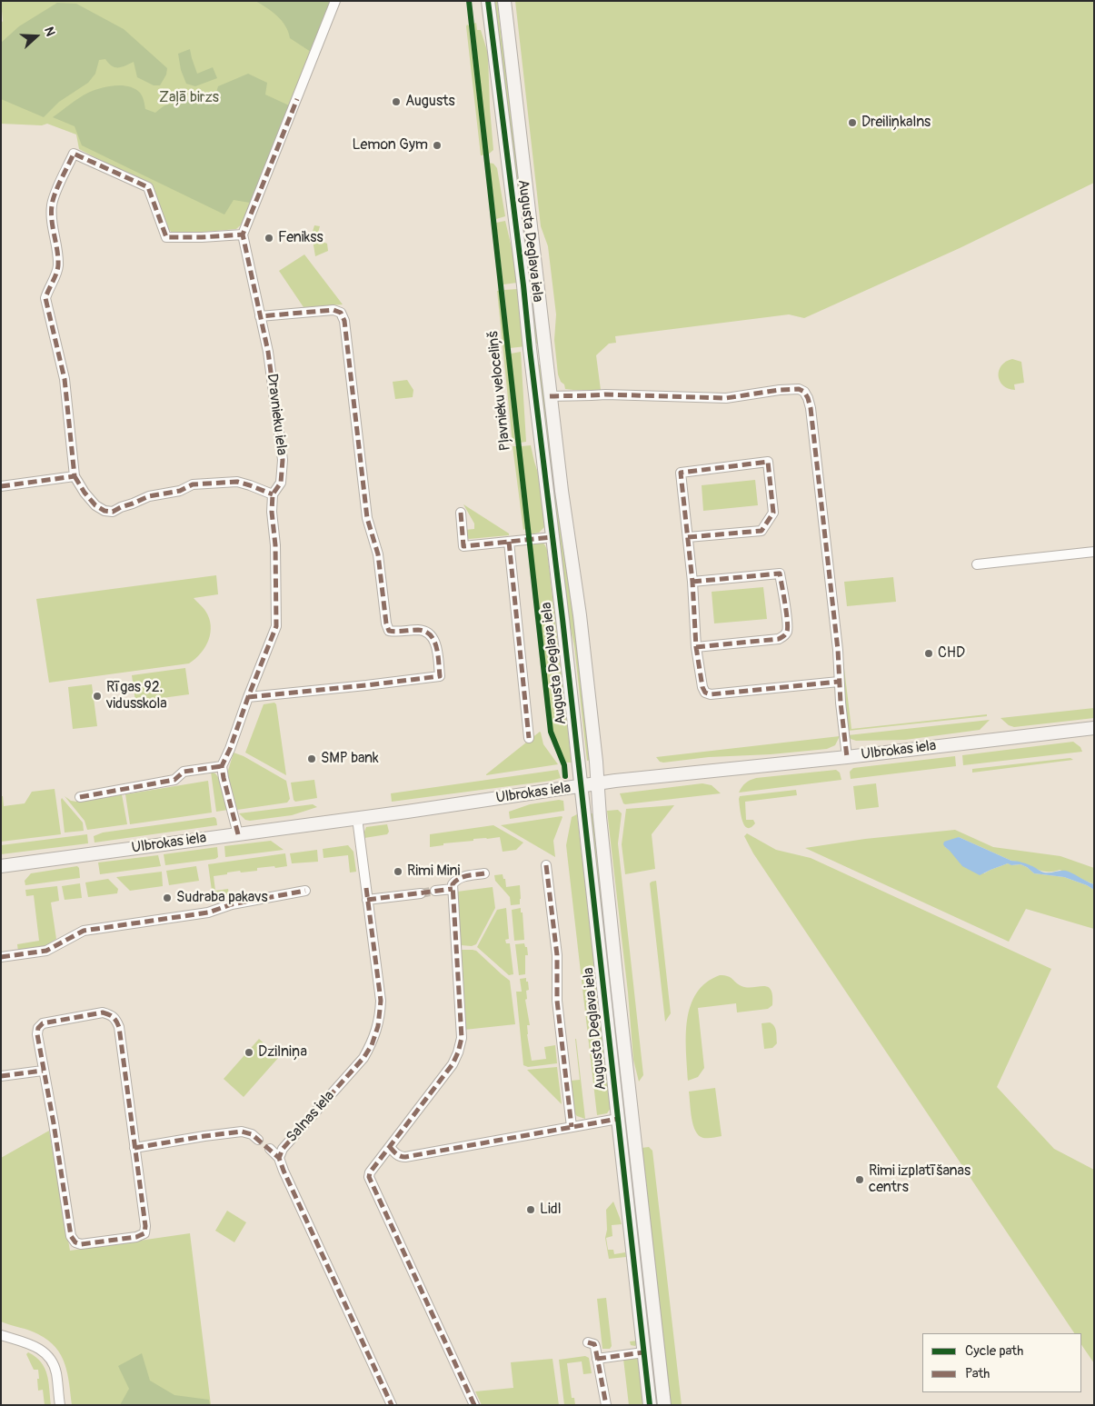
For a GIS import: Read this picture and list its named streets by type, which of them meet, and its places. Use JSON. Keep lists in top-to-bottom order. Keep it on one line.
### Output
{"streets":{"main road":["Augusta Deglava iela","Ulbrokas iela"],"street":["Dravnieku iela","Salnas iela"],"cycle path":["Pļavnieku veloceliņš"]},"crossings":[["Augusta Deglava iela","Ulbrokas iela"],["Ulbrokas iela","Salnas iela"]],"parks":["Zaļā birzs"],"places":["Augusts","Dreiliņkalns","Lemon Gym","Fenikss","CHD","Rīgas 92. vidusskola","SMP bank","Rimi Mini","Sudraba pakavs","Dzilniņa","Rimi izplatīšanas centrs","Lidl"],"legend":["Cycle path","Path"],"north":"right"}
